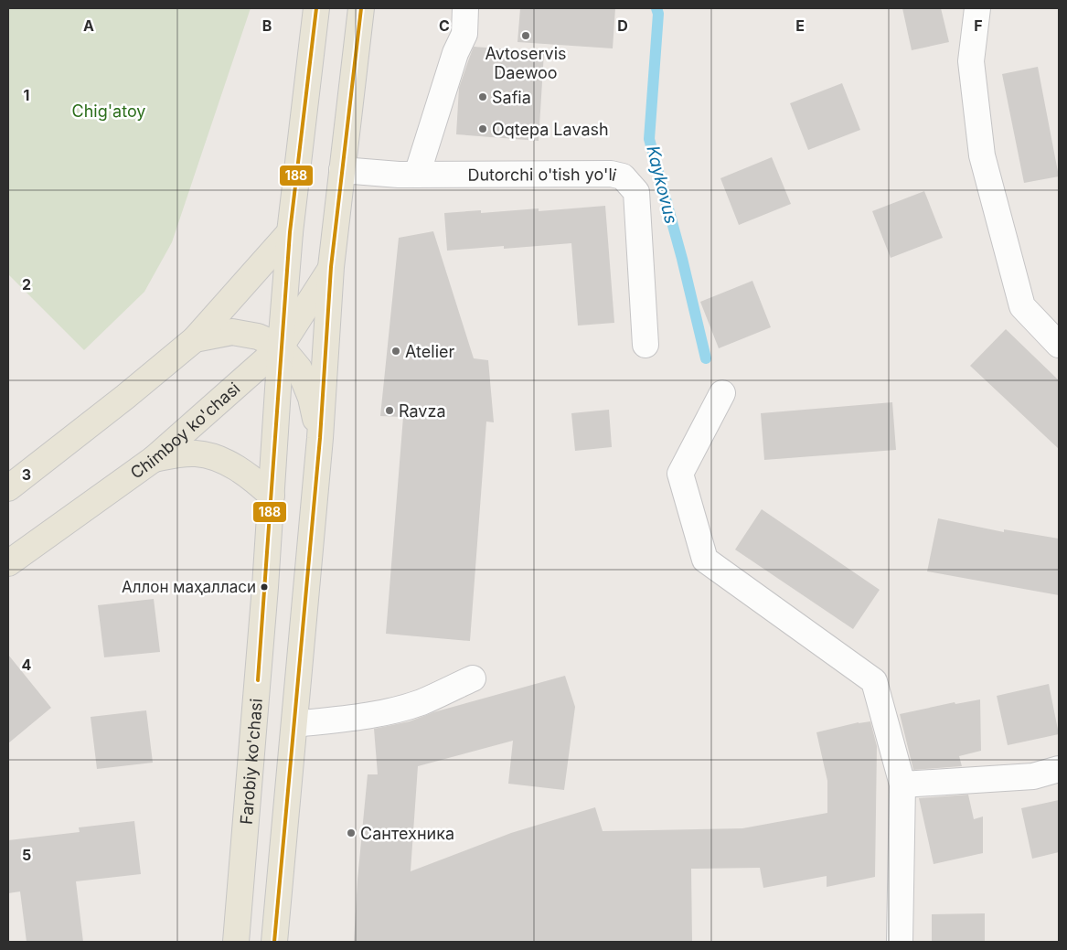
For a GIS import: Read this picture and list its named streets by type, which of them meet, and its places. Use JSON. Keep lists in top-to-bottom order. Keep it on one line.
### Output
{"streets":{"main road":["Chimboy ko'chasi","Farobiy ko'chasi"],"street":["Dutorchi o'tish yo'li"]},"crossings":[["Chimboy ko'chasi","Farobiy ko'chasi"]],"water":["Kaykovus"],"parks":["Chig'atoy"],"places":["Avtoservis Daewoo","Safia","Oqtepa Lavash","Atelier","Ravza","Аллон маҳалласи","Сантехника"],"lines":["transit line 188"],"grid":{"columns":["A","B","C","D","E","F"],"rows":["1","2","3","4","5"]}}
